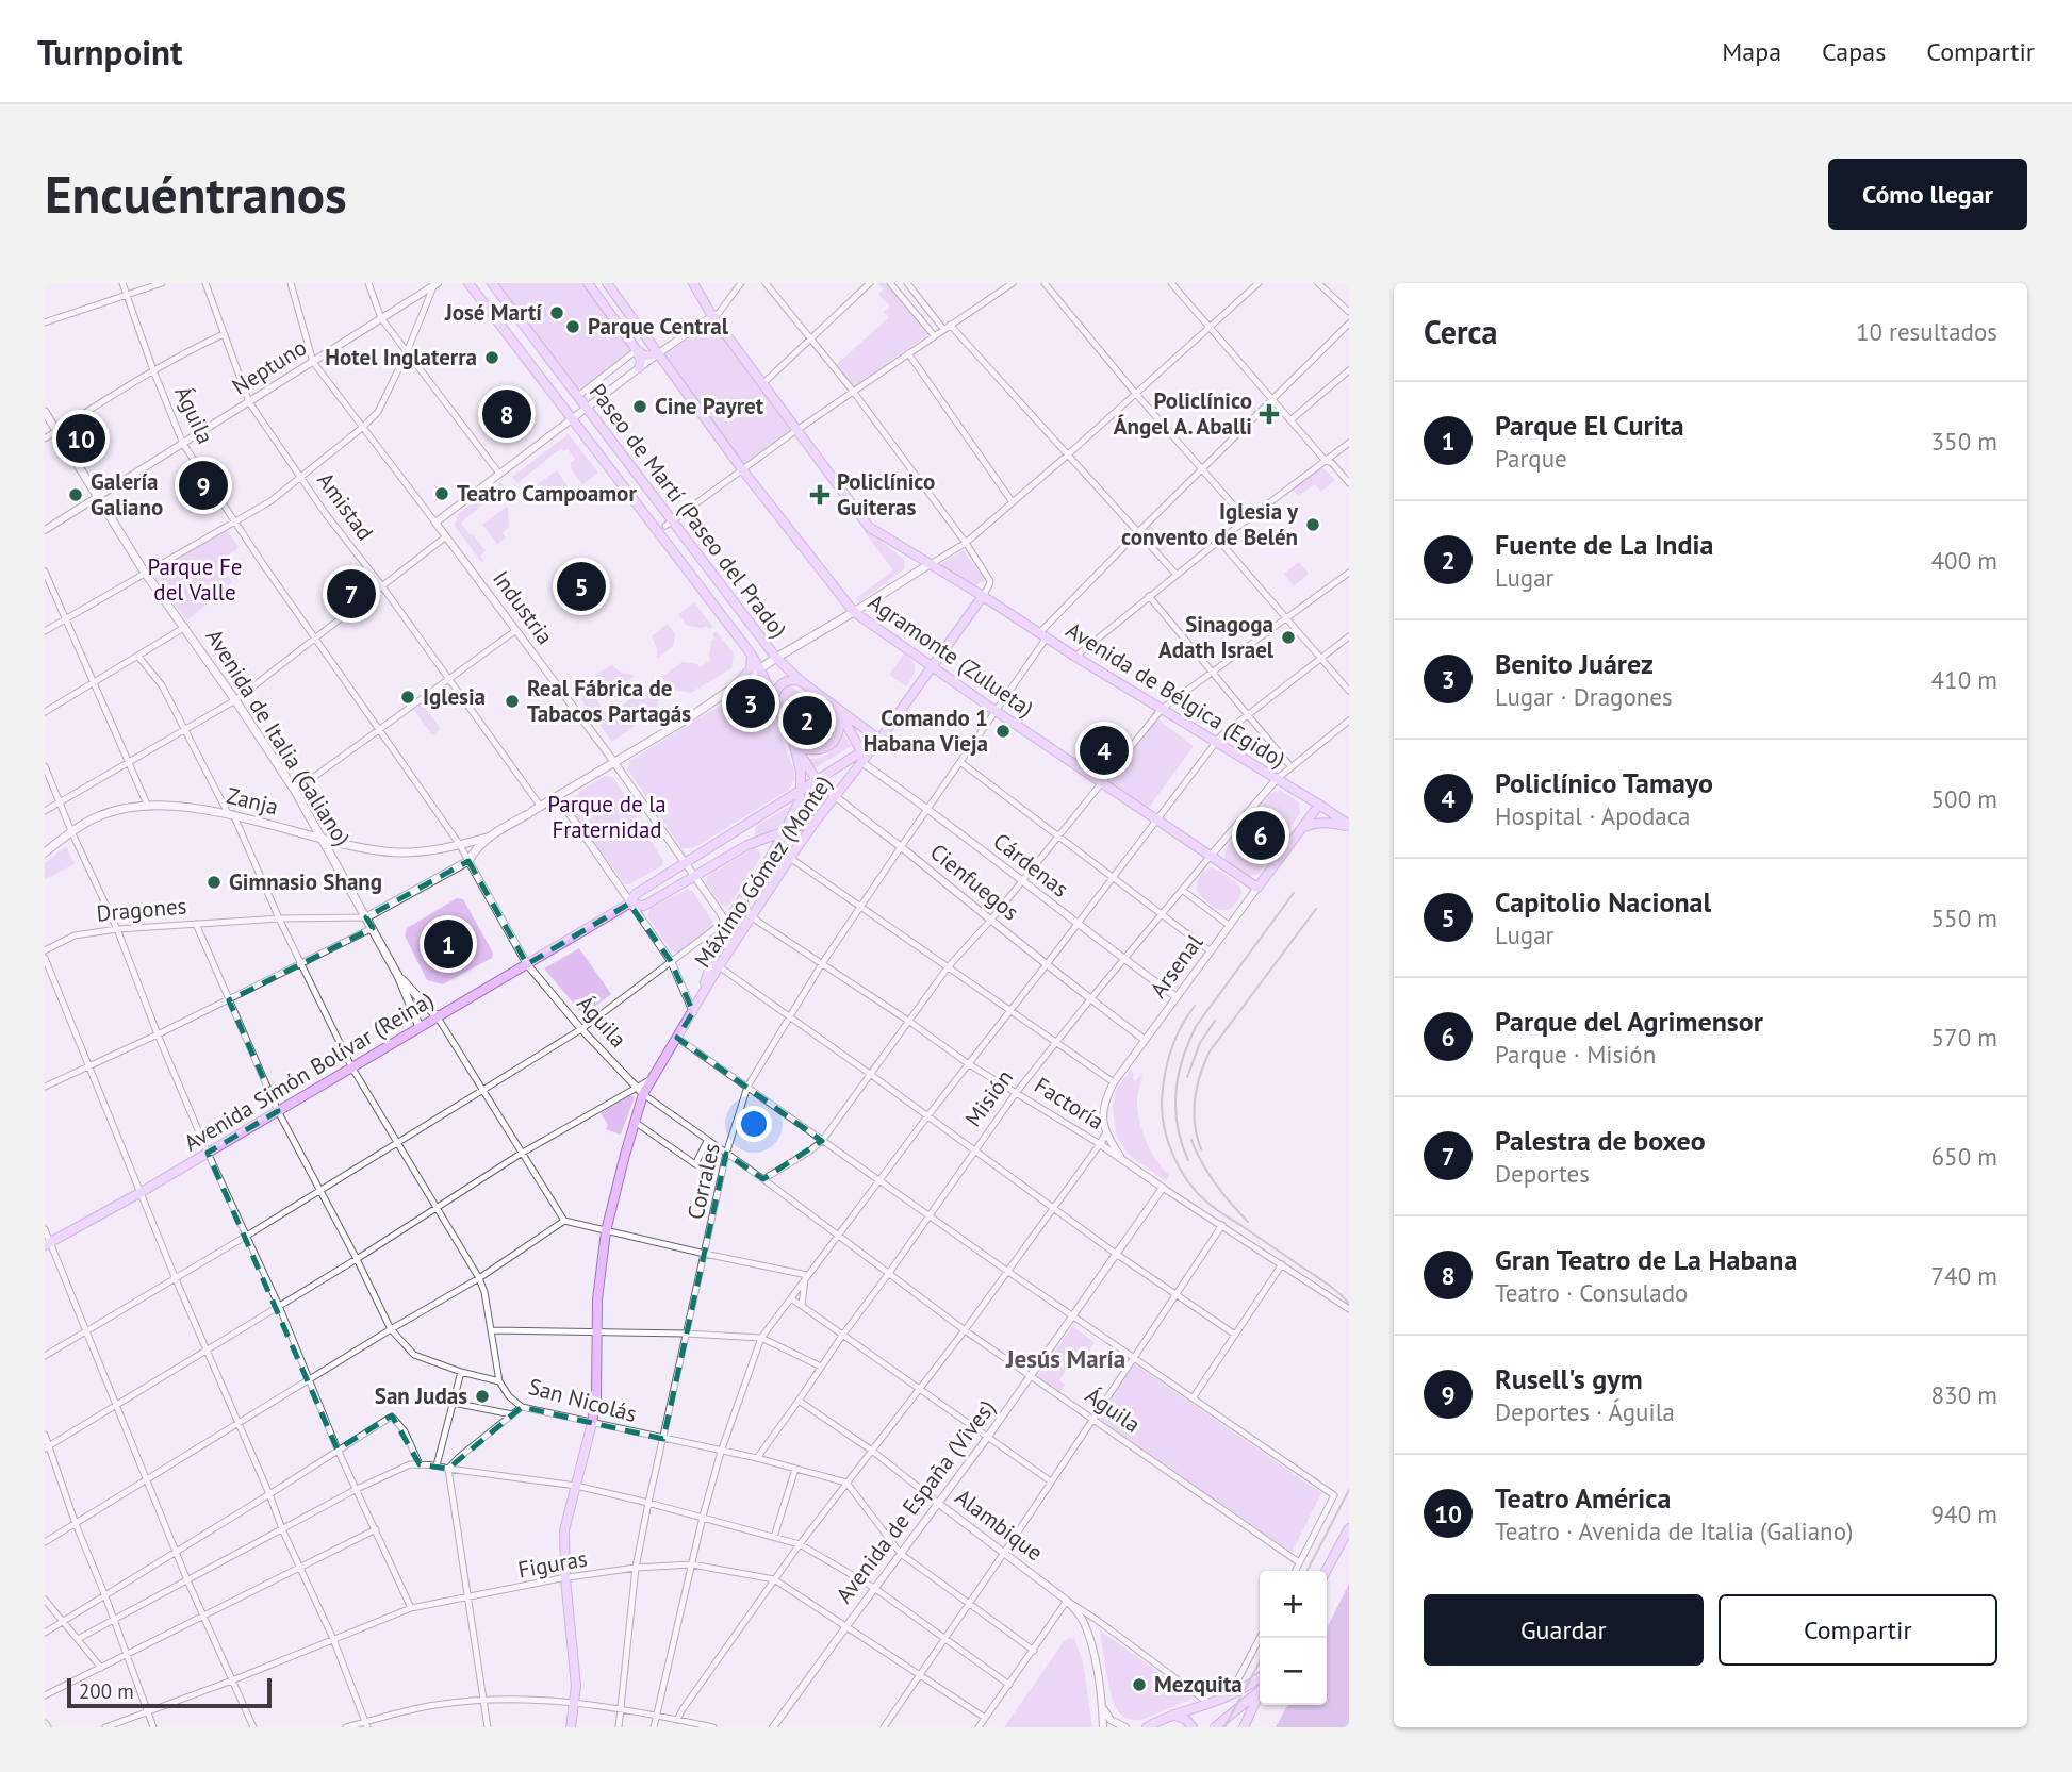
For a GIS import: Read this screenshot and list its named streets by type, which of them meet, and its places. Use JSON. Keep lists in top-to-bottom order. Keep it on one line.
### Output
{"streets":{"main road":["Paseo de Martí (Paseo del Prado)","Agramonte (Zulueta)","Avenida de Bélgica (Egido)","Avenida de Italia (Galiano)","Zanja","Máximo Gómez (Monte)","Cienfuegos","Dragones","Arsenal","Avenida Simón Bolívar (Reina)"],"street":["Neptuno","Águila","Amistad","Industria","Cárdenas","Misión","Factoría","Corrales","San Nicolás","Avenida de España (Vives)","Alambique","Figuras"]},"crossings":[["Neptuno","Águila"],["Neptuno","Amistad"],["Neptuno","Industria"],["Neptuno","Avenida de Italia (Galiano)"],["Águila","Zanja"],["Águila","Máximo Gómez (Monte)"],["Águila","Dragones"],["Águila","Avenida Simón Bolívar (Reina)"],["Águila","Misión"],["Águila","Corrales"],["Águila","Avenida de España (Vives)"],["Amistad","Dragones"],["Paseo de Martí (Paseo del Prado)","Máximo Gómez (Monte)"],["Paseo de Martí (Paseo del Prado)","Cienfuegos"],["Paseo de Martí (Paseo del Prado)","Dragones"],["Paseo de Martí (Paseo del Prado)","Avenida Simón Bolívar (Reina)"],["Industria","Máximo Gómez (Monte)"],["Industria","Dragones"],["Industria","Avenida Simón Bolívar (Reina)"],["Agramonte (Zulueta)","Máximo Gómez (Monte)"],["Agramonte (Zulueta)","Dragones"],["Agramonte (Zulueta)","Arsenal"],["Agramonte (Zulueta)","Misión"],["Agramonte (Zulueta)","Corrales"],["Avenida de Bélgica (Egido)","Máximo Gómez (Monte)"],["Avenida de Bélgica (Egido)","Dragones"],["Avenida de Bélgica (Egido)","Arsenal"],["Avenida de Bélgica (Egido)","Misión"],["Avenida de Bélgica (Egido)","Corrales"],["Avenida de Italia (Galiano)","Zanja"],["Avenida de Italia (Galiano)","Dragones"],["Avenida de Italia (Galiano)","Avenida Simón Bolívar (Reina)"],["Zanja","Dragones"],["Cárdenas","Máximo Gómez (Monte)"],["Cárdenas","Arsenal"],["Cárdenas","Misión"],["Cárdenas","Corrales"],["Máximo Gómez (Monte)","Cienfuegos"],["Máximo Gómez (Monte)","Avenida Simón Bolívar (Reina)"],["Máximo Gómez (Monte)","Factoría"],["Máximo Gómez (Monte)","San Nicolás"],["Máximo Gómez (Monte)","Figuras"],["Cienfuegos","Arsenal"],["Cienfuegos","Misión"],["Cienfuegos","Corrales"],["Dragones","San Nicolás"],["Avenida Simón Bolívar (Reina)","San Nicolás"],["Misión","Factoría"],["Misión","San Nicolás"],["Misión","Alambique"],["Factoría","Corrales"],["Factoría","Avenida de España (Vives)"],["Corrales","San Nicolás"],["Corrales","Figuras"],["Avenida de España (Vives)","Alambique"],["Avenida de España (Vives)","Figuras"]],"districts":["Jesús María"],"parks":["Parque Fe del Valle","Parque de la Fraternidad"],"places":{"other":["José Martí","Parque Central","Hotel Inglaterra","Cine Payret","Teatro Campoamor","Galería Galiano","Iglesia y convento de Belén","Sinagoga Adath Israel","Iglesia","Real Fábrica de Tabacos Partagás","Comando 1 Habana Vieja","Gimnasio Shang","San Judas","Mezquita"],"health":["Policlínico Ángel A. Aballi","Policlínico Guiteras"]},"scale_bar":"200 m","page":{"header":"Turnpoint","nav":["Mapa","Capas","Compartir"],"buttons":["Cómo llegar",["Guardar","Compartir"]],"title":"Encuéntranos","heading":["Cerca","10 resultados"],"list":[{"mark":"1","name":"Parque El Curita","note":"Parque","value":"350 m"},{"mark":"2","name":"Fuente de La India","note":"Lugar","value":"400 m"},{"mark":"3","name":"Benito Juárez","note":"Lugar · Dragones","value":"410 m"},{"mark":"4","name":"Policlínico Tamayo","note":"Hospital · Apodaca","value":"500 m"},{"mark":"5","name":"Capitolio Nacional","note":"Lugar","value":"550 m"},{"mark":"6","name":"Parque del Agrimensor","note":"Parque · Misión","value":"570 m"},{"mark":"7","name":"Palestra de boxeo","note":"Deportes","value":"650 m"},{"mark":"8","name":"Gran Teatro de La Habana","note":"Teatro · Consulado","value":"740 m"},{"mark":"9","name":"Rusell's gym","note":"Deportes · Águila","value":"830 m"},{"mark":"10","name":"Teatro América","note":"Teatro · Avenida de Italia (Galiano)","value":"940 m"}],"pins":["8","10","9","5","7","3","2","4","6","1"],"map_buttons":["+","−"],"scale":"200 m"}}
